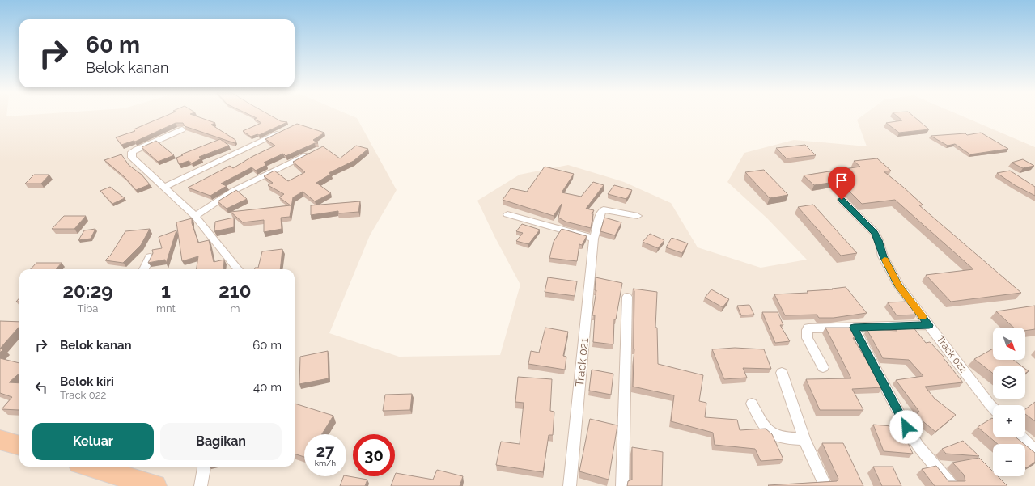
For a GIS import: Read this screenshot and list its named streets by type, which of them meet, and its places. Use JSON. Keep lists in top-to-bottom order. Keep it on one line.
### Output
{"streets":{"street":["Track 022","Track 021"]},"north":"bottom right","page":{"turn":["60 m","Belok kanan"],"eta":["20:29","Tiba","1","mnt","210","m"],"list":[{"name":"Belok kanan","value":"60 m"},{"name":"Belok kiri","note":"Track 022","value":"40 m"}],"map_buttons":["+","−"],"buttons":["Keluar","Bagikan"],"speed":"27 km/h","limit":"30"}}
